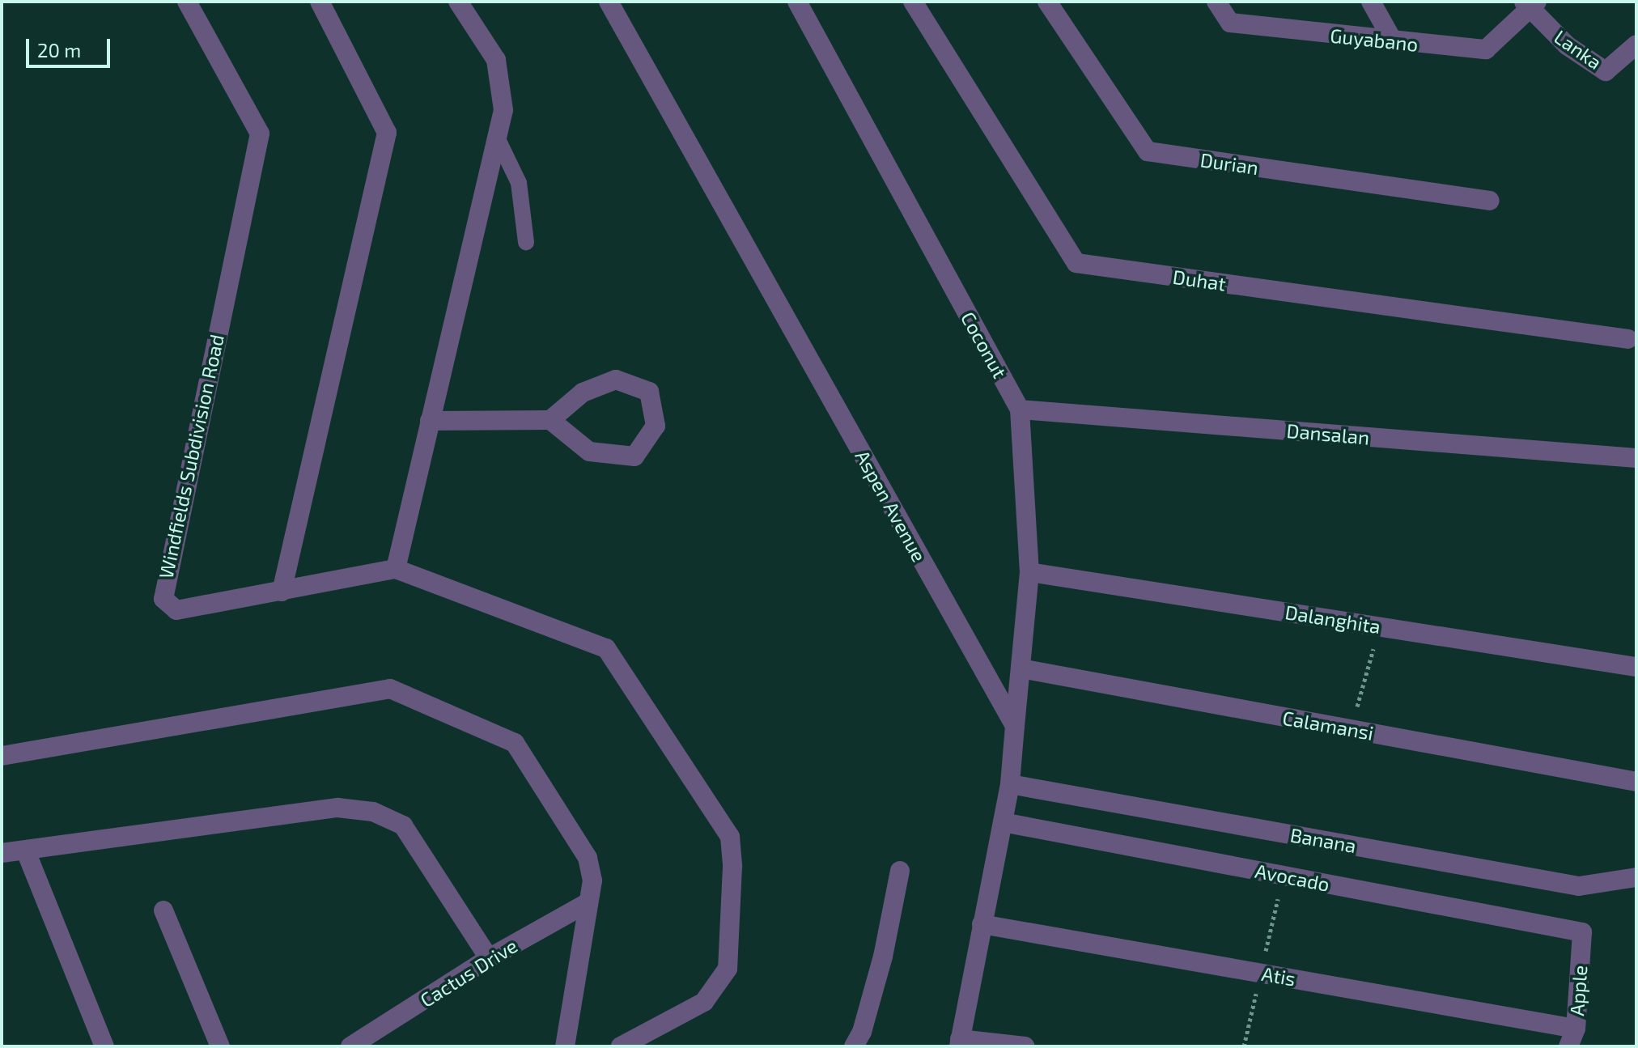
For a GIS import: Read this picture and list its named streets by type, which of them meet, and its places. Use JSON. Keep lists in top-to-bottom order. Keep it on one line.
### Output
{"streets":{"street":["Guyabano","Lanka","Durian","Duhat","Coconut","Dansalan","Windfields Subdivision Road","Aspen Avenue","Dalanghita","Calamansi","Banana","Avocado","Cactus Drive","Atis","Apple"]},"crossings":[["Guyabano","Lanka"],["Coconut","Dansalan"],["Coconut","Aspen Avenue"],["Coconut","Dalanghita"],["Coconut","Calamansi"],["Avocado","Apple"],["Atis","Apple"]],"scale_bar":"20 m"}
